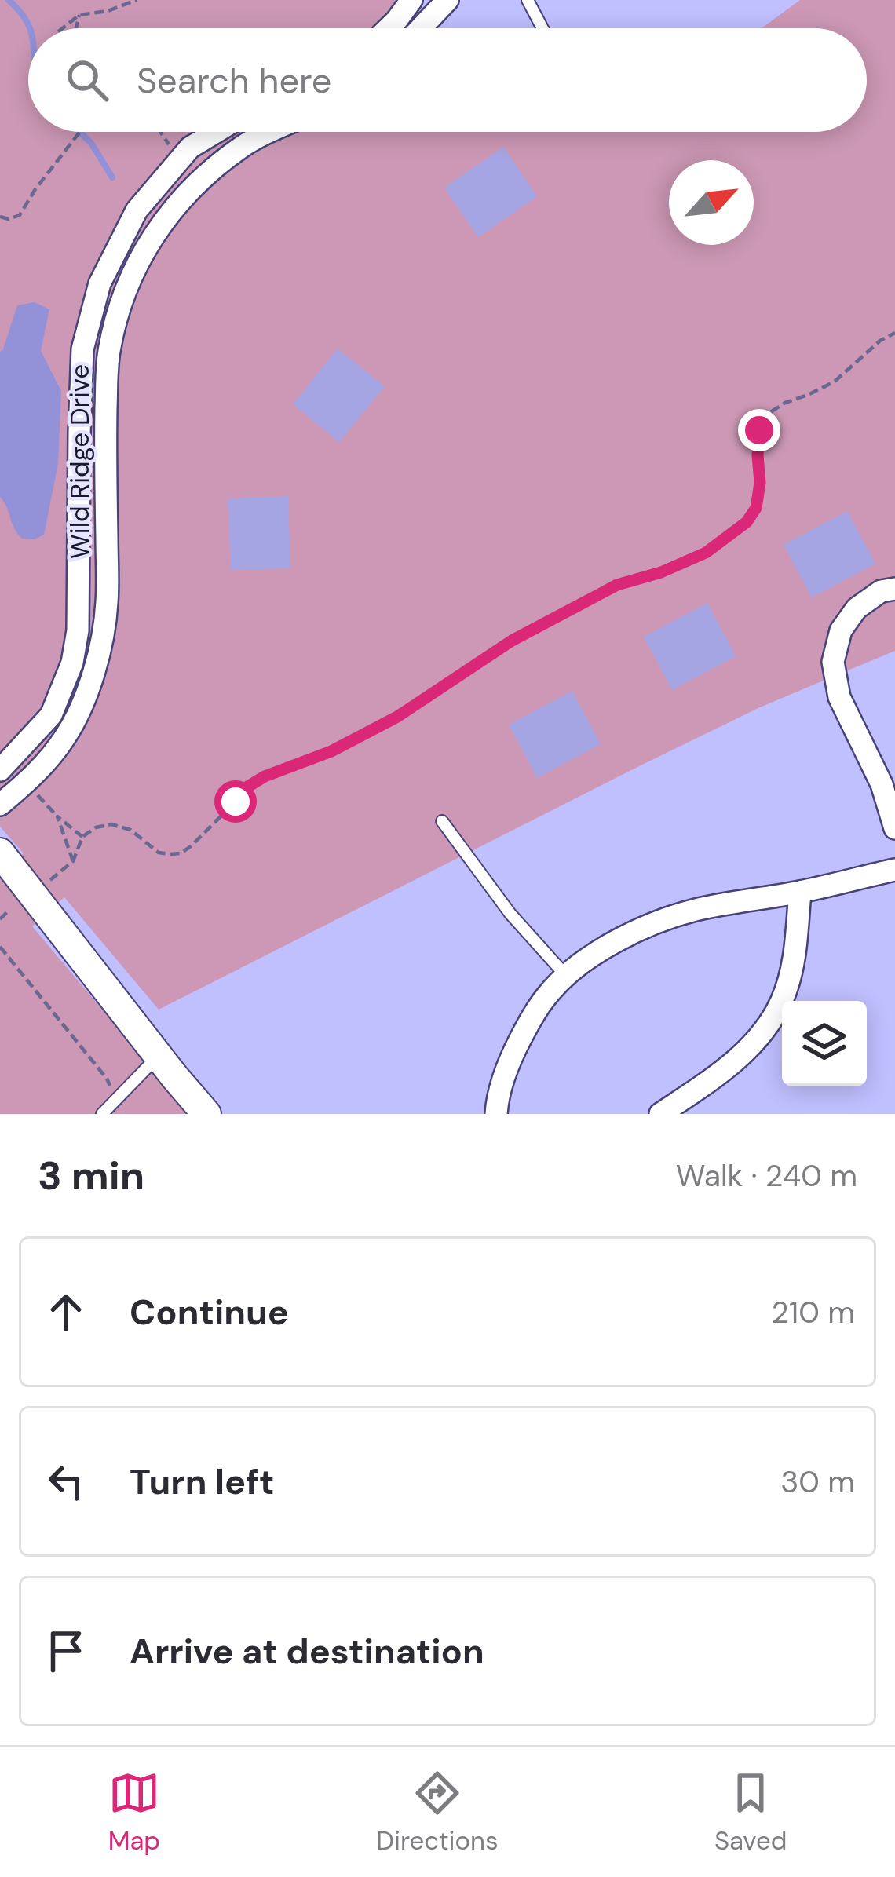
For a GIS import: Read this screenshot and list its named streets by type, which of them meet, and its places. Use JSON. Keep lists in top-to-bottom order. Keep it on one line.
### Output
{"streets":{"street":["Wild Ridge Drive"]},"north":"top right","page":{"search":"Search here","heading":["3 min","Walk · 240 m"],"list":[["Continue","210 m"],["Turn left","30 m"],"Arrive at destination"],"nav":["Map","Directions","Saved"]}}
